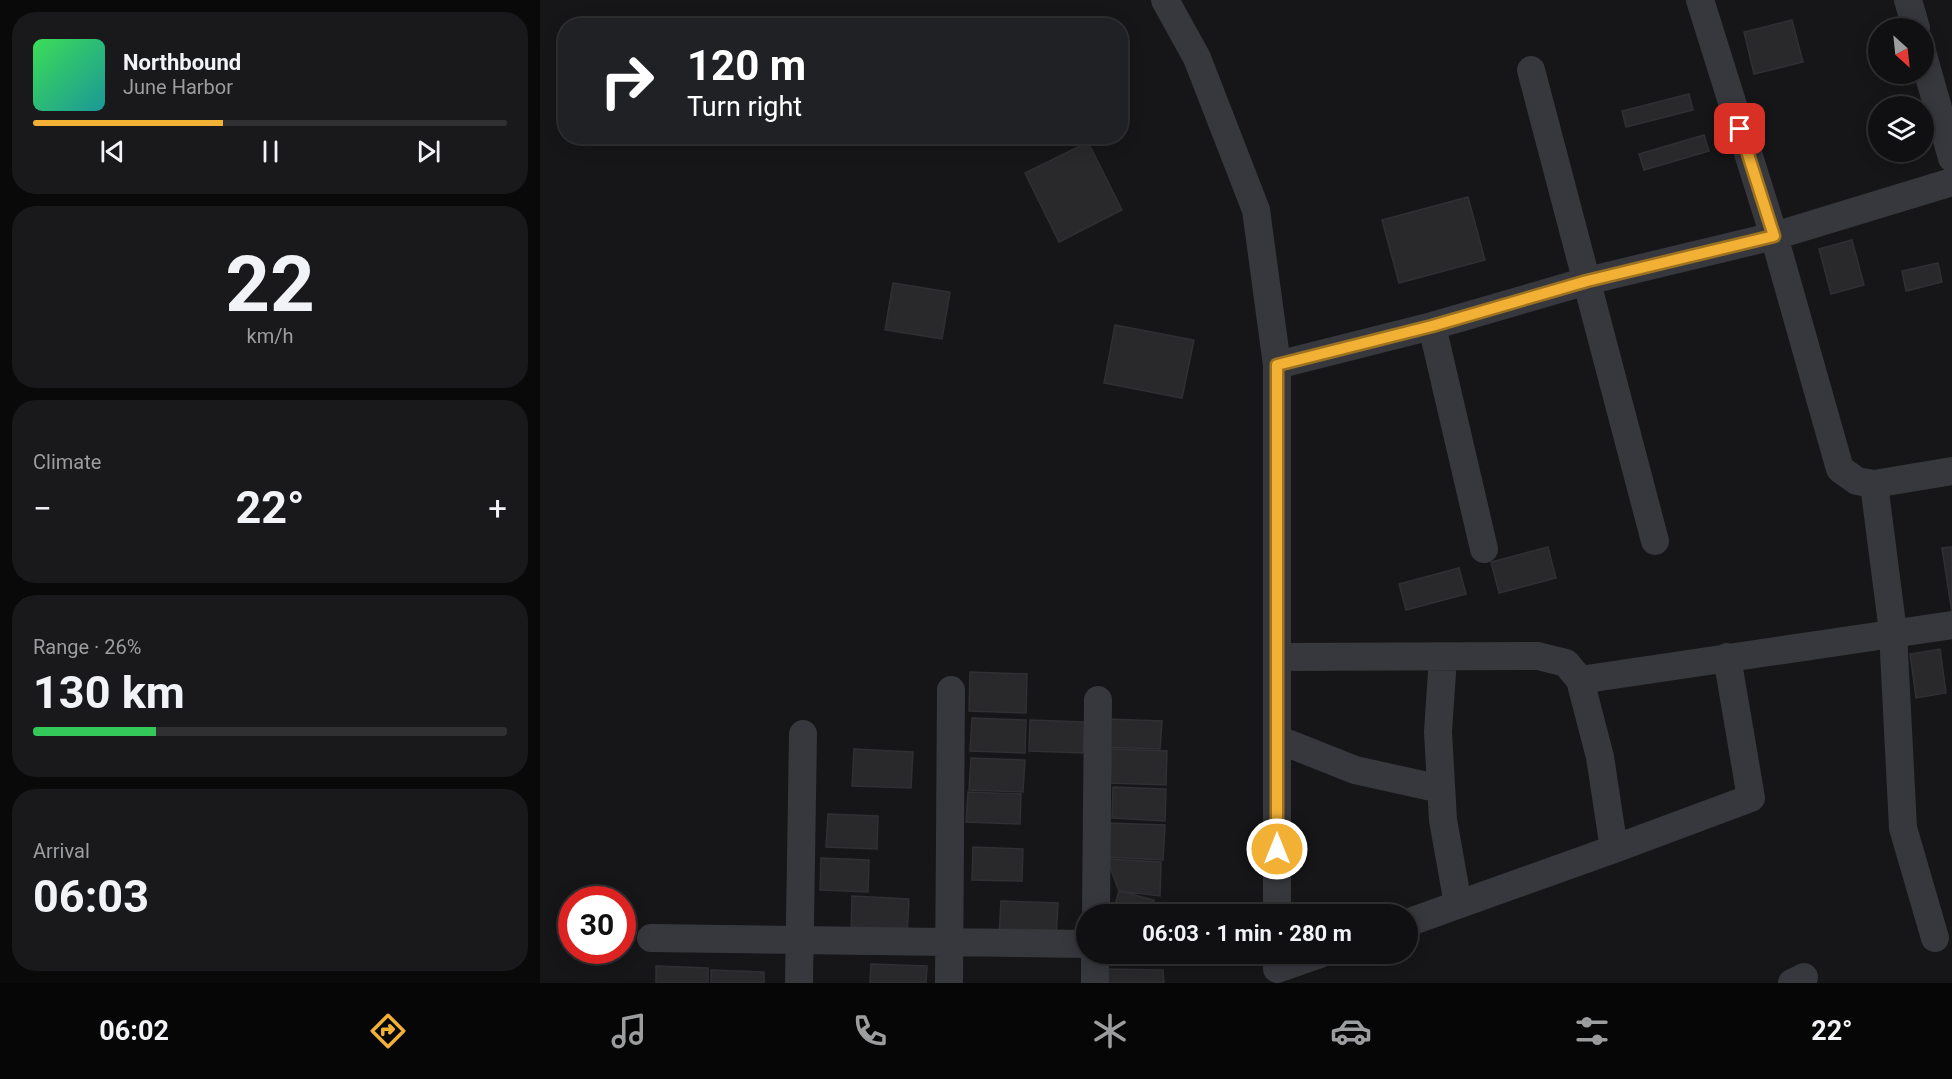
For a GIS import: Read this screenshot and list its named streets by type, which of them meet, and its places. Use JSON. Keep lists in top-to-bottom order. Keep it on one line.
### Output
{"north":"bottom right","page":{"turn":["120 m","Turn right"],"song":["Northbound","June Harbor"],"tile":[["22","km/h"],"Climate",["Range · 26%","130 km"],["Arrival","06:03"]],"heat":["−","22°","+"],"limit":"30","trip":"06:03 · 1 min · 280 m","tabs":["06:02","22°"]}}
